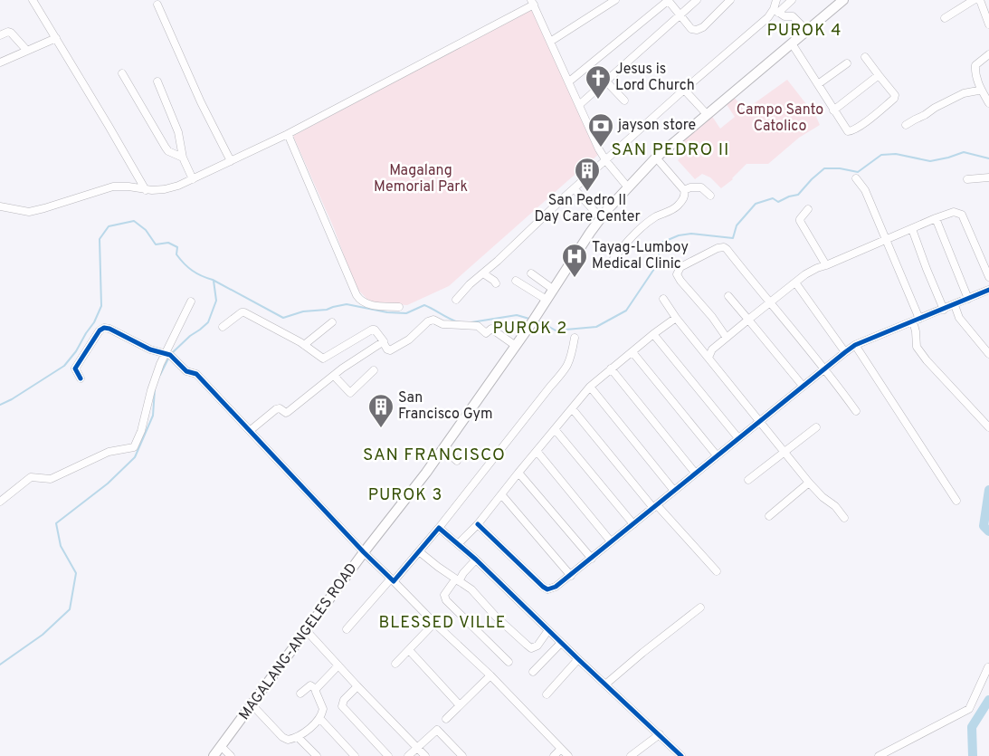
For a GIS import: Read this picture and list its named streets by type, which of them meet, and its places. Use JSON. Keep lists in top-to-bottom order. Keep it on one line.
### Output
{"streets":{"main road":["MAGALANG-ANGELES ROAD"]},"districts":["PUROK 4","SAN PEDRO II","PUROK 2","SAN FRANCISCO","PUROK 3","BLESSED VILLE"],"parks":["Campo Santo Catolico","Magalang Memorial Park"],"places":{"church":["Jesus is Lord Church"],"bank":["jayson store"],"building":["San Pedro II Day Care Center","San Francisco Gym"],"hospital":["Tayag-Lumboy Medical Clinic"]}}
